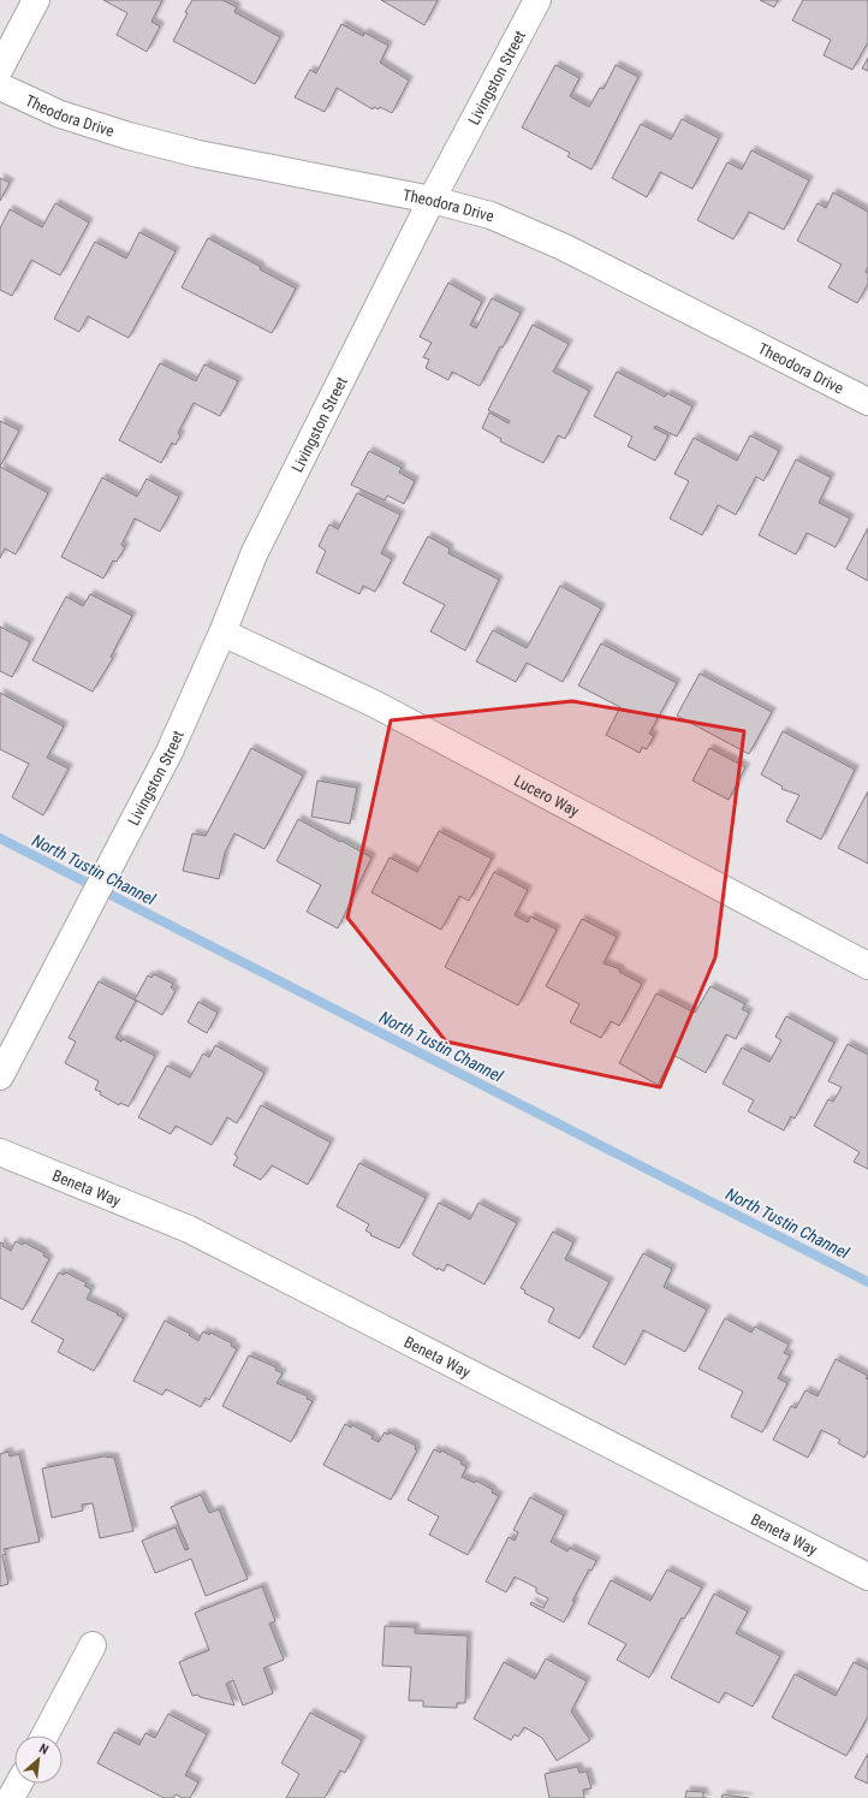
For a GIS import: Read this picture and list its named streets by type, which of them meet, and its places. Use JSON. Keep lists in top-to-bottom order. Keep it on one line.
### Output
{"streets":{"street":["Livingston Street","Theodora Drive","Lucero Way","Beneta Way"]},"crossings":[["Livingston Street","Theodora Drive"],["Livingston Street","Lucero Way"]],"water":["North Tustin Channel"],"north":"top right"}
